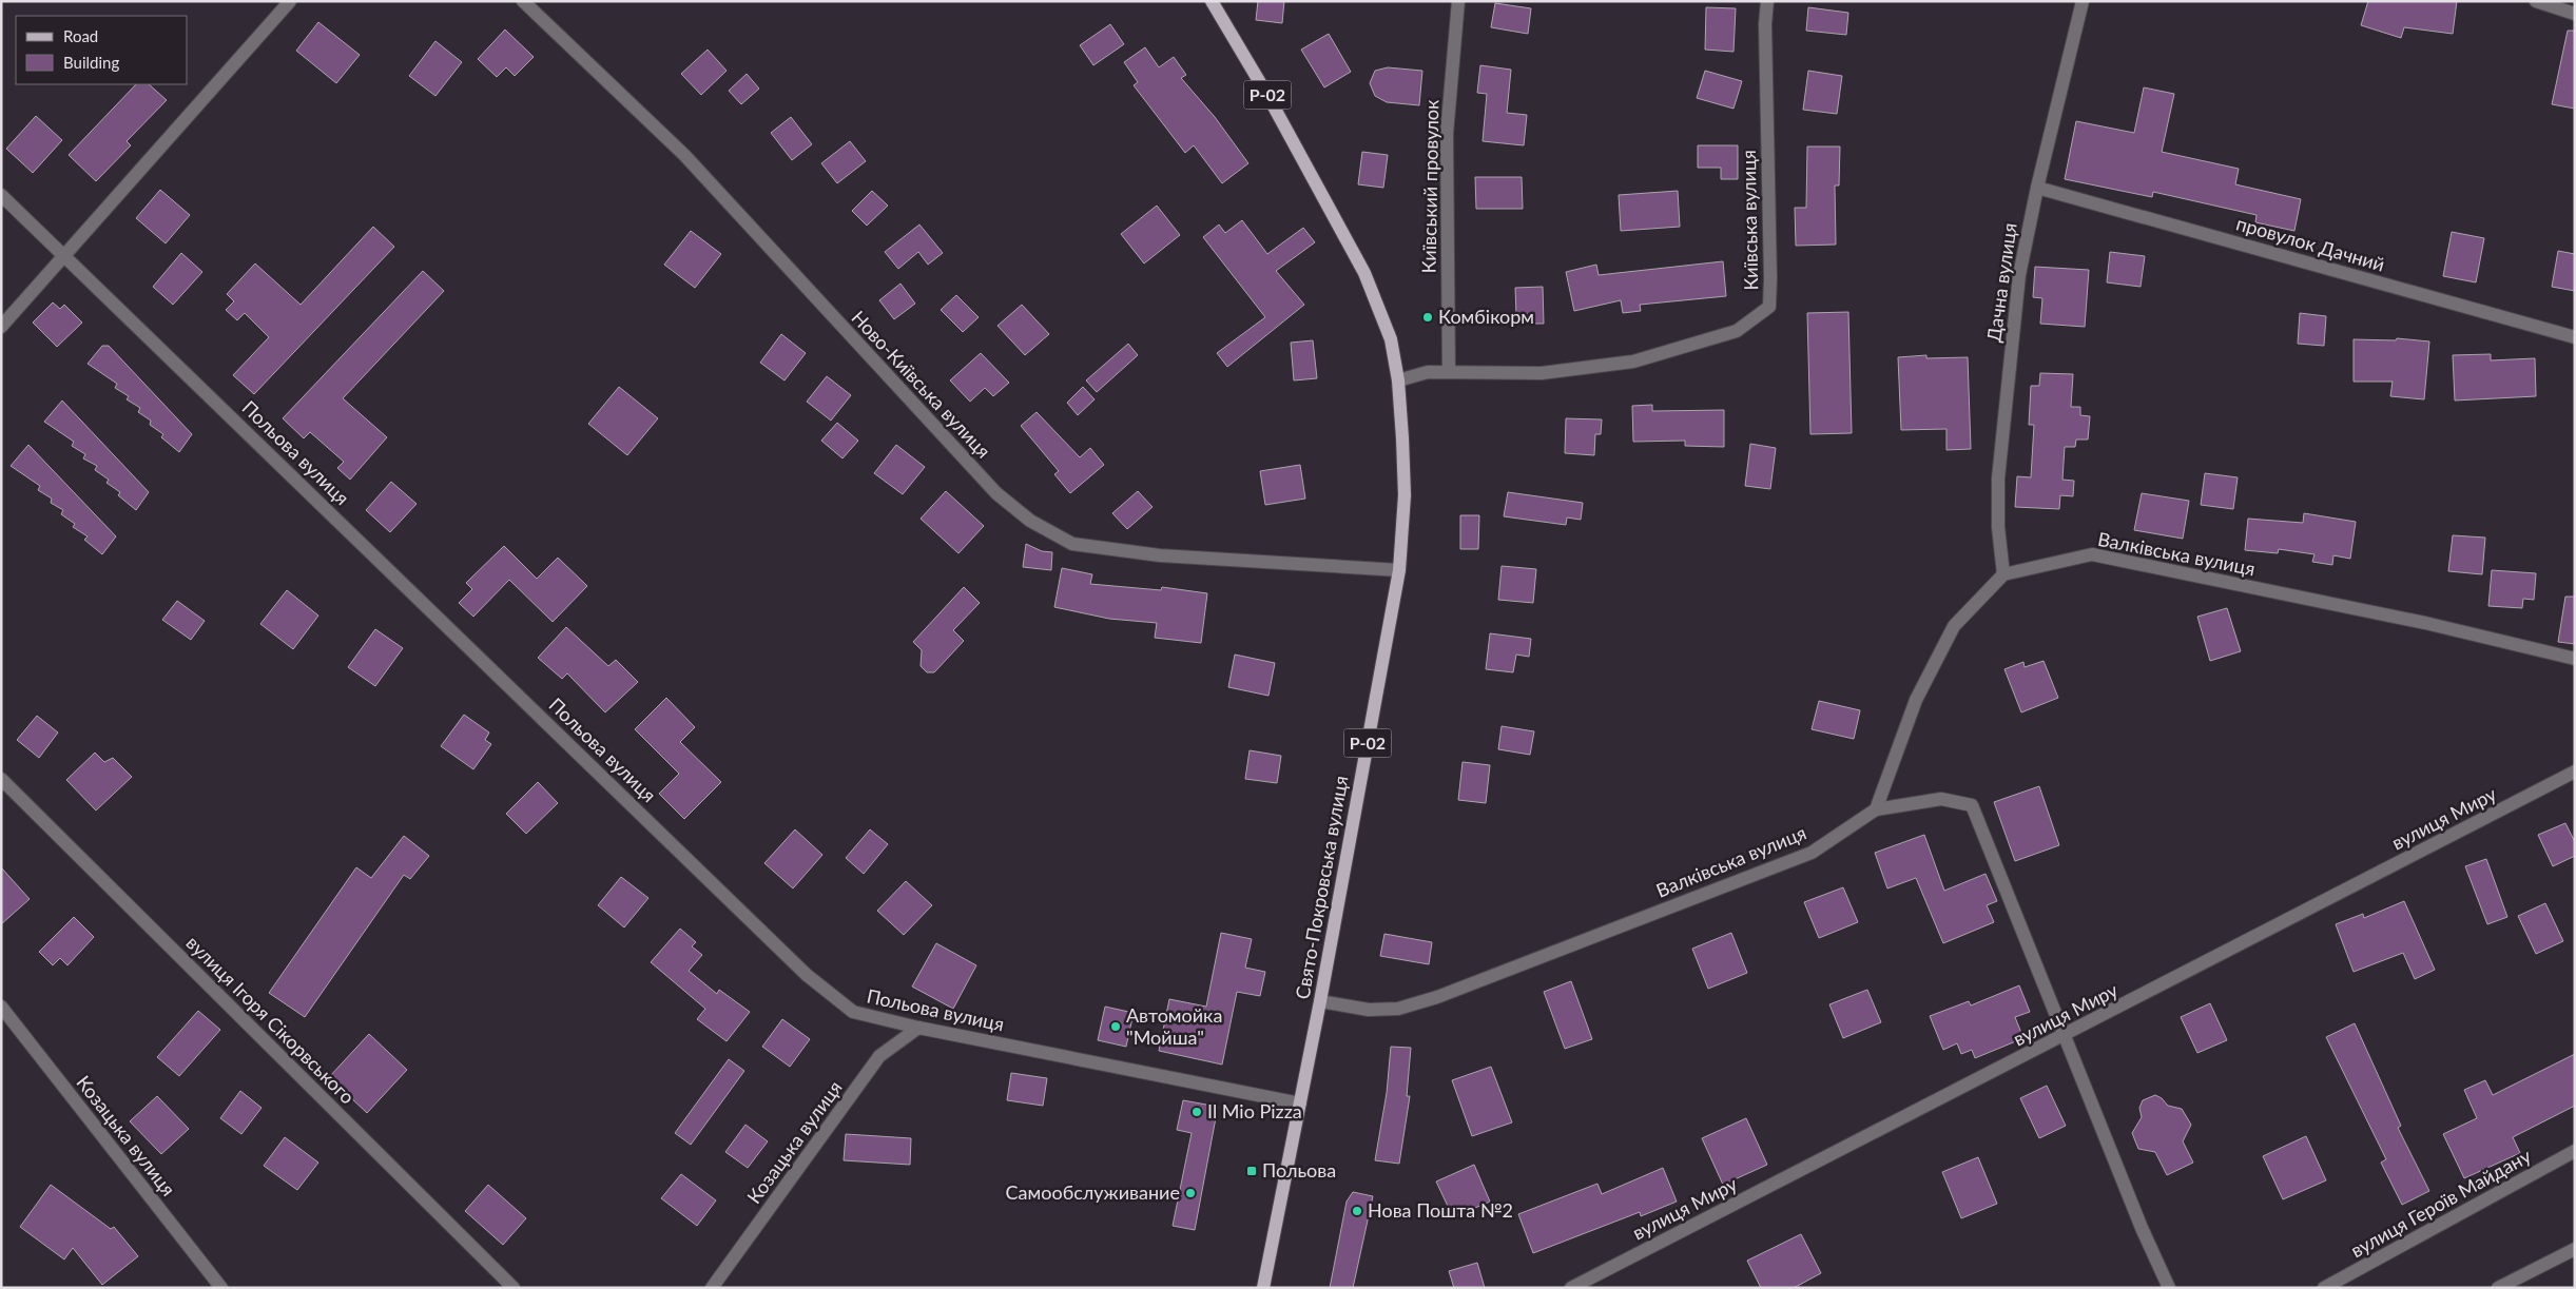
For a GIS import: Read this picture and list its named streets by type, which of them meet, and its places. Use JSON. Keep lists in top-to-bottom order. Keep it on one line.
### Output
{"streets":{"main road":["Р-02","Свято-Покровська вулиця"],"street":["Київський провулок","Київська вулиця","провулок Дачний","Дачна вулиця","Ново-Київська вулиця","Польова вулиця","Валківська вулиця","вулиця Миру","вулиця Ігоря Сікорвського","Козацька вулиця","вулиця Героїв Майдану"]},"crossings":[["Київський провулок","Київська вулиця"],["Київська вулиця","Свято-Покровська вулиця"],["провулок Дачний","Дачна вулиця"],["Дачна вулиця","Валківська вулиця"],["Ново-Київська вулиця","Свято-Покровська вулиця"],["Польова вулиця","Свято-Покровська вулиця"],["Польова вулиця","Козацька вулиця"],["Валківська вулиця","Свято-Покровська вулиця"]],"places":{"other":["Комбікорм","Автомойка \"Мойша\"","Il Mio Pizza","Самообслуживание","Нова Пошта №2"],"transit":["Польова"]},"legend":["Road","Building"]}
